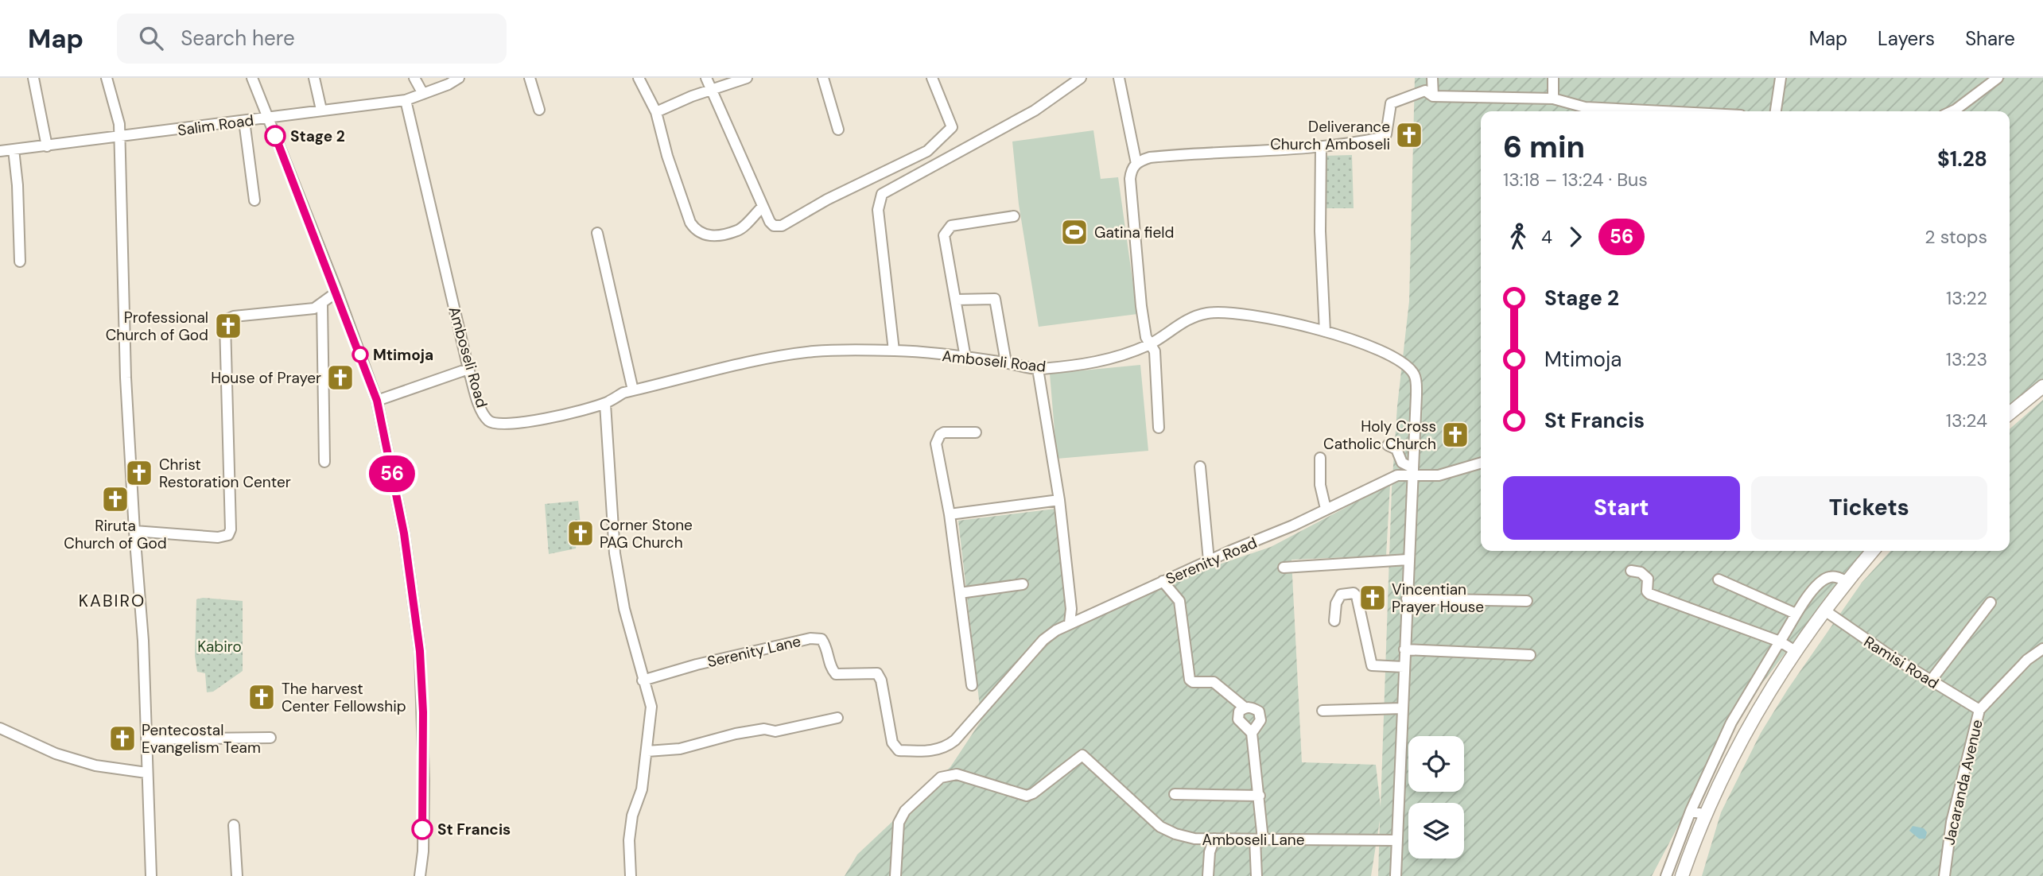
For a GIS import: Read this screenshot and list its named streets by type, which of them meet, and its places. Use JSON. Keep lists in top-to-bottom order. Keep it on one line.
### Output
{"streets":{"street":["Salim Road","Amboseli Road","Serenity Road","Serenity Lane","Ramisi Road","Jacaranda Avenue","Amboseli Lane"]},"crossings":[["Salim Road","Amboseli Road"],["Amboseli Road","Serenity Road"],["Amboseli Road","Amboseli Lane"],["Serenity Road","Serenity Lane"],["Ramisi Road","Jacaranda Avenue"]],"districts":["KABIRO"],"parks":["Kabiro"],"places":{"church":["Deliverance Church Amboseli","Professional Church of God","House of Prayer","Holy Cross Catholic Church","Christ Restoration Center","Riruta Church of God","Corner Stone PAG Church","Vincentian Prayer House","The harvest Center Fellowship","Pentecostal Evangelism Team"],"other":["Stage 2","Mtimoja","St Francis"],"sports":["Gatina field"]},"lines":["bus line 56"],"page":{"header":"Map","search":"Search here","nav":["Map","Layers","Share"],"on_map":"56","heading":["6 min","13:18 – 13:24 · Bus","$1.28"],"legs":["4","56","2 stops"],"list":[{"name":"Stage 2","value":"13:22"},{"name":"Mtimoja","value":"13:23"},{"name":"St Francis","value":"13:24"}],"buttons":["Start","Tickets"]}}
